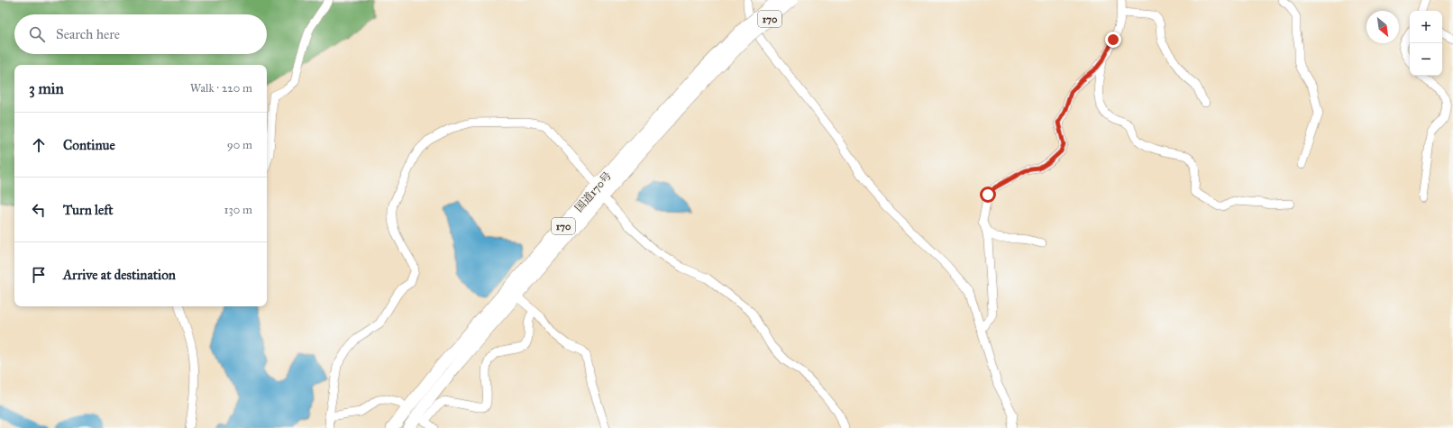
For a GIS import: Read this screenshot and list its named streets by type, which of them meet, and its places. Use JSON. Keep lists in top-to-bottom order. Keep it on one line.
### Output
{"streets":{"highway":["170","国道170号"]},"north":"bottom right","page":{"map_buttons":["+","−"],"search":"Search here","heading":["3 min","Walk · 220 m"],"list":[["Continue","90 m"],["Turn left","130 m"],"Arrive at destination"]}}
